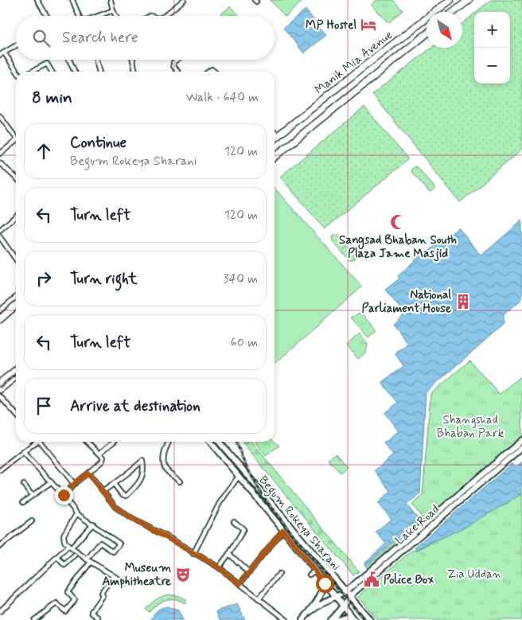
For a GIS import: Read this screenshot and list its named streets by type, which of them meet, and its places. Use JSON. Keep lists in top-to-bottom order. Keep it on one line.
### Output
{"streets":{"highway":["Manik Mia Avenue"],"main road":["Begum Rokeya Sharani","Lake Road"]},"crossings":[["Begum Rokeya Sharani","Lake Road"]],"parks":["Shangshad Bhaban Park","Zia Uddan"],"places":{"hotel":["MP Hostel"],"mosque":["Sangsad Bhaban South Plaza Jame Masjid"],"building":["National Parliament House"],"theatre":["Museum Amphitheatre"],"public building":["Police Box"]},"north":"bottom right","page":{"map_buttons":["+","−"],"search":"Search here","heading":["8 min","Walk · 640 m"],"list":[["Continue","Begum Rokeya Sharani","120 m"],["Turn left","120 m"],["Turn right","340 m"],["Turn left","60 m"],"Arrive at destination"]}}
